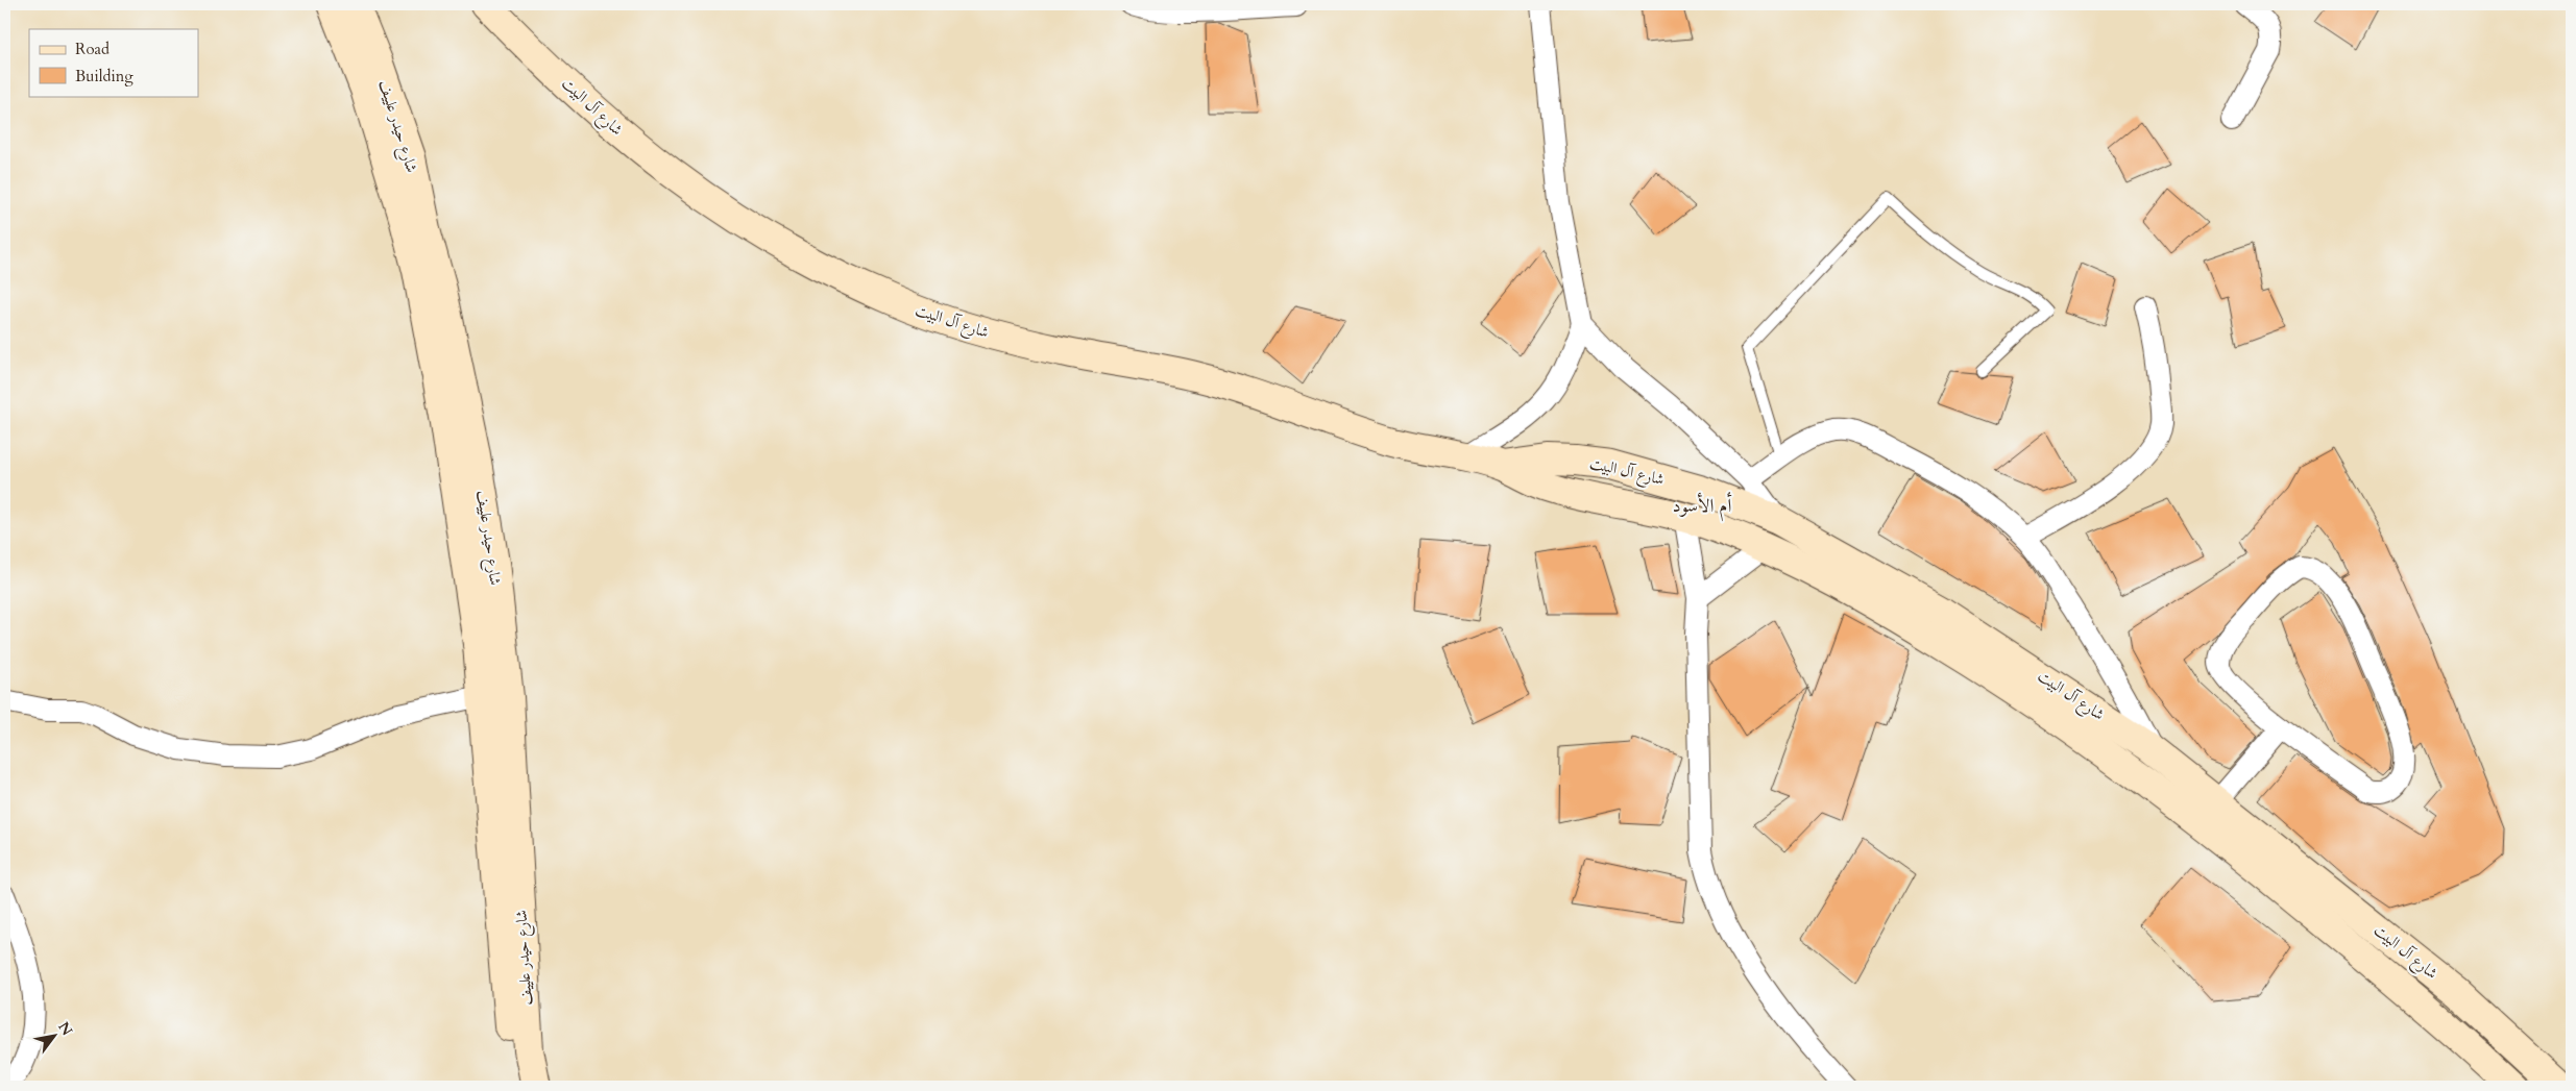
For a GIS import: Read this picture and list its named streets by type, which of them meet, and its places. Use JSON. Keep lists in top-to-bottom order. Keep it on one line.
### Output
{"streets":{"street":["شارع آل البيت","شارع حيدر علييف"]},"districts":["أم الأسود"],"legend":["Road","Building"],"north":"top right"}
